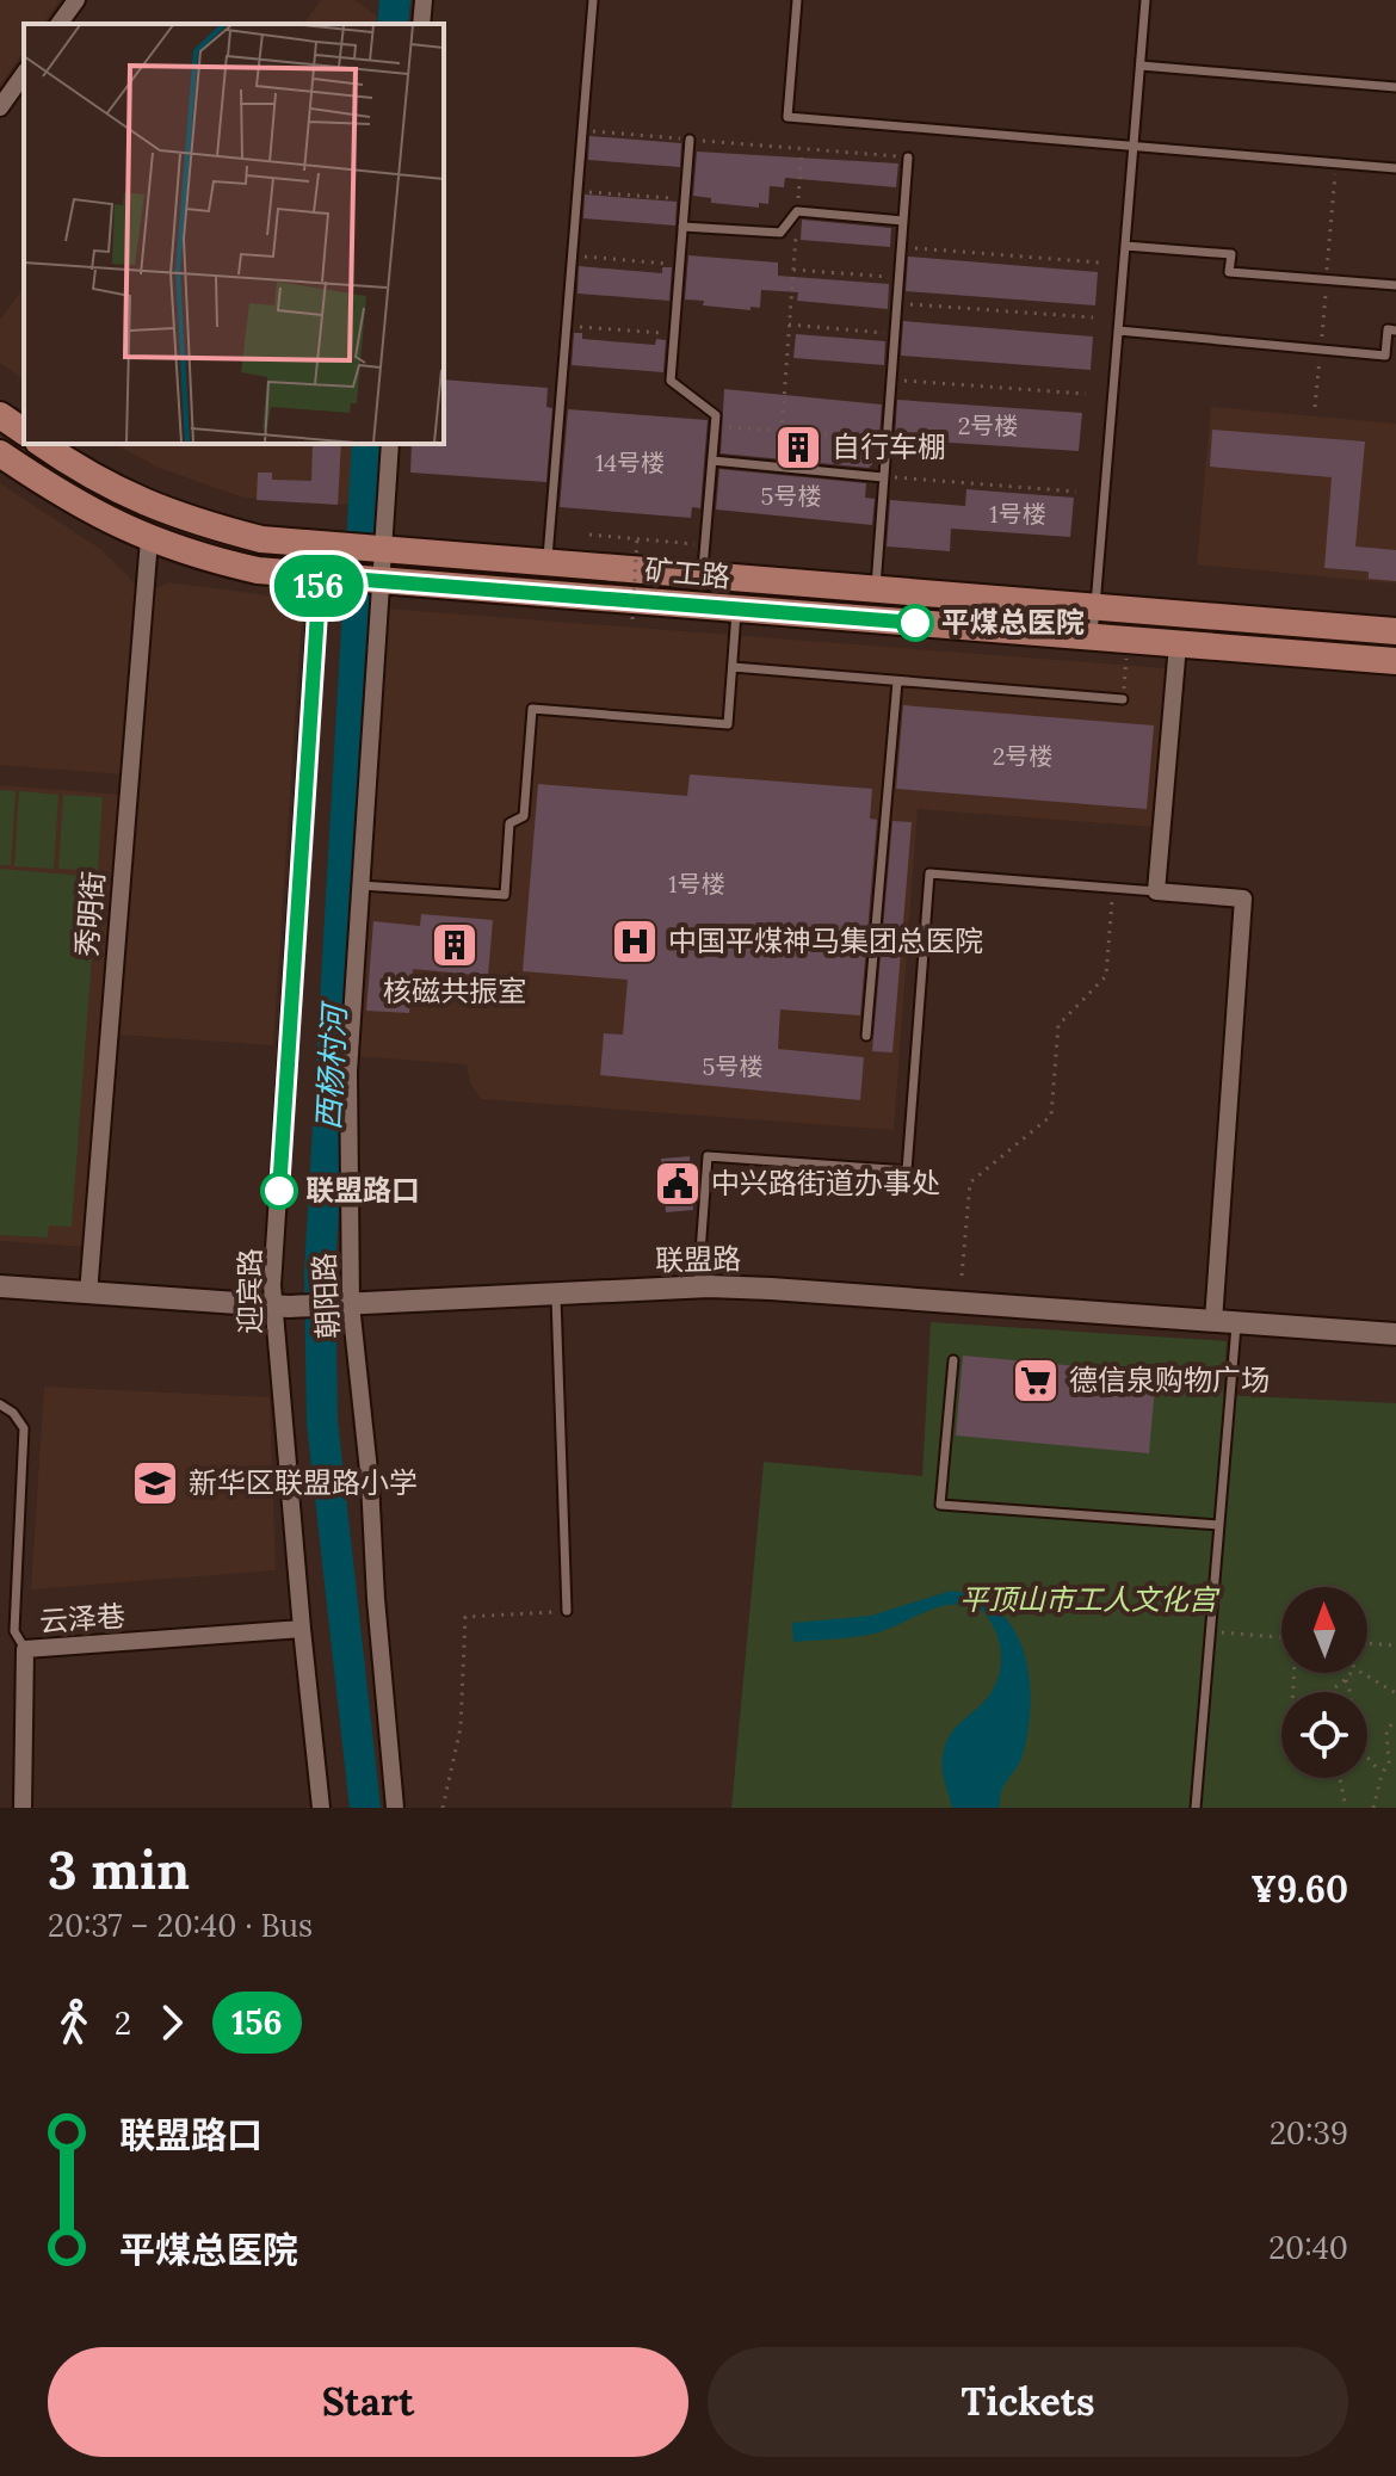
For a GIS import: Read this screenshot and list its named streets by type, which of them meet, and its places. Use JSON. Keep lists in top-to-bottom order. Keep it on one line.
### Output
{"streets":{"main road":["矿工路"],"street":["秀明街","联盟路","迎宾路","朝阳路","云泽巷"]},"crossings":[["矿工路","秀明街"],["矿工路","迎宾路"],["矿工路","朝阳路"],["秀明街","联盟路"],["联盟路","迎宾路"],["联盟路","朝阳路"],["迎宾路","云泽巷"]],"water":["西杨村河"],"parks":["平顶山市工人文化宫"],"places":{"building":["自行车棚","核磁共振室"],"other":["平煤总医院","联盟路口"],"hospital":["中国平煤神马集团总医院"],"public building":["中兴路街道办事处"],"supermarket":["德信泉购物广场"],"school or university":["新华区联盟路小学"]},"lines":["bus line 156"],"house_numbers":["2号楼","14号楼","5号楼","1号楼","2号楼","1号楼","5号楼"],"north":"top","page":{"on_map":"156","heading":["3 min","20:37 – 20:40 · Bus","¥9.60"],"legs":["2","156"],"list":[{"name":"联盟路口","value":"20:39"},{"name":"平煤总医院","value":"20:40"}],"buttons":["Start","Tickets"]}}
